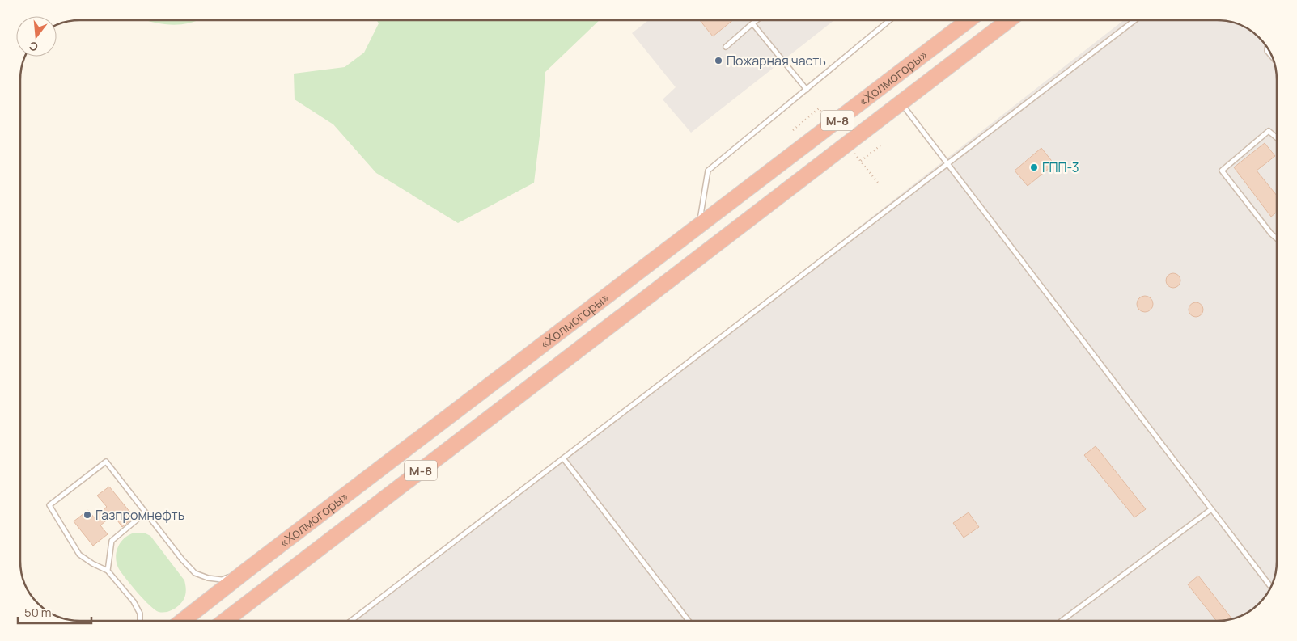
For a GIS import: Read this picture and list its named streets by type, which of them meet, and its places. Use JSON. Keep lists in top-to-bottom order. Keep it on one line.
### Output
{"streets":{"highway":["«Холмогоры»","М-8"]},"places":["Пожарная часть","ГПП-3","Газпромнефть"],"scale_bar":"50 m","north":"bottom"}
